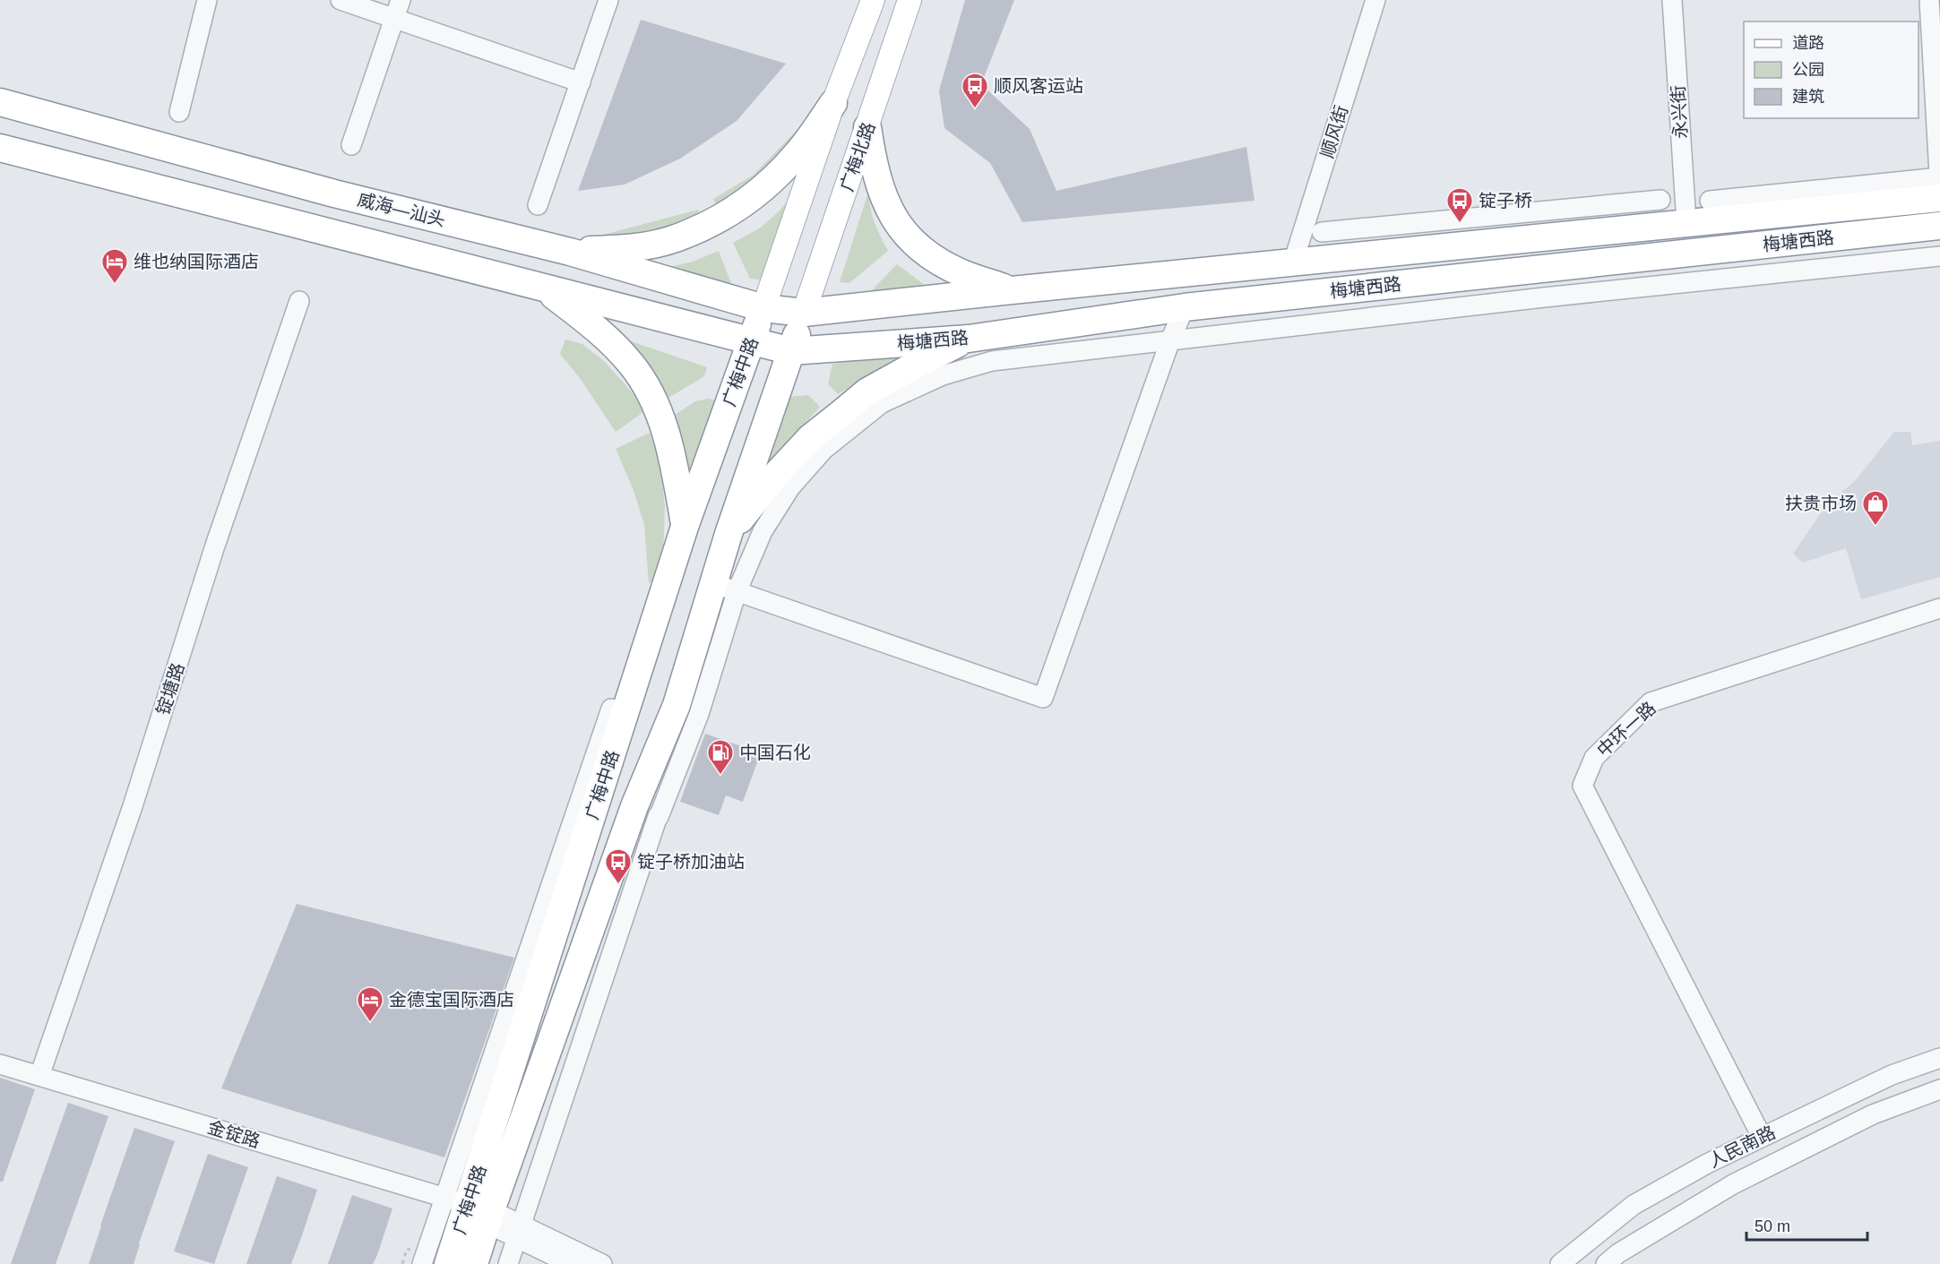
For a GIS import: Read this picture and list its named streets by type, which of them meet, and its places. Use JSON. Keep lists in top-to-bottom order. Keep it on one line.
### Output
{"streets":{"highway":["威海—汕头","梅塘西路","广梅中路"],"main road":["广梅北路"],"street":["永兴街","顺风街","锭塘路","中环一路","金锭路","人民南路"]},"crossings":[["永兴街","梅塘西路"],["顺风街","梅塘西路"],["广梅北路","威海—汕头"],["广梅北路","梅塘西路"],["广梅北路","广梅中路"],["威海—汕头","梅塘西路"],["威海—汕头","广梅中路"],["梅塘西路","广梅中路"],["广梅中路","金锭路"],["锭塘路","金锭路"],["中环一路","人民南路"]],"places":{"bus stop":["顺风客运站","锭子桥","锭子桥加油站"],"hotel":["维也纳国际酒店","金德宝国际酒店"],"shop":["扶贵市场"],"fuel station":["中国石化"]},"legend":["道路","公园","建筑"],"scale_bar":"50 m"}
